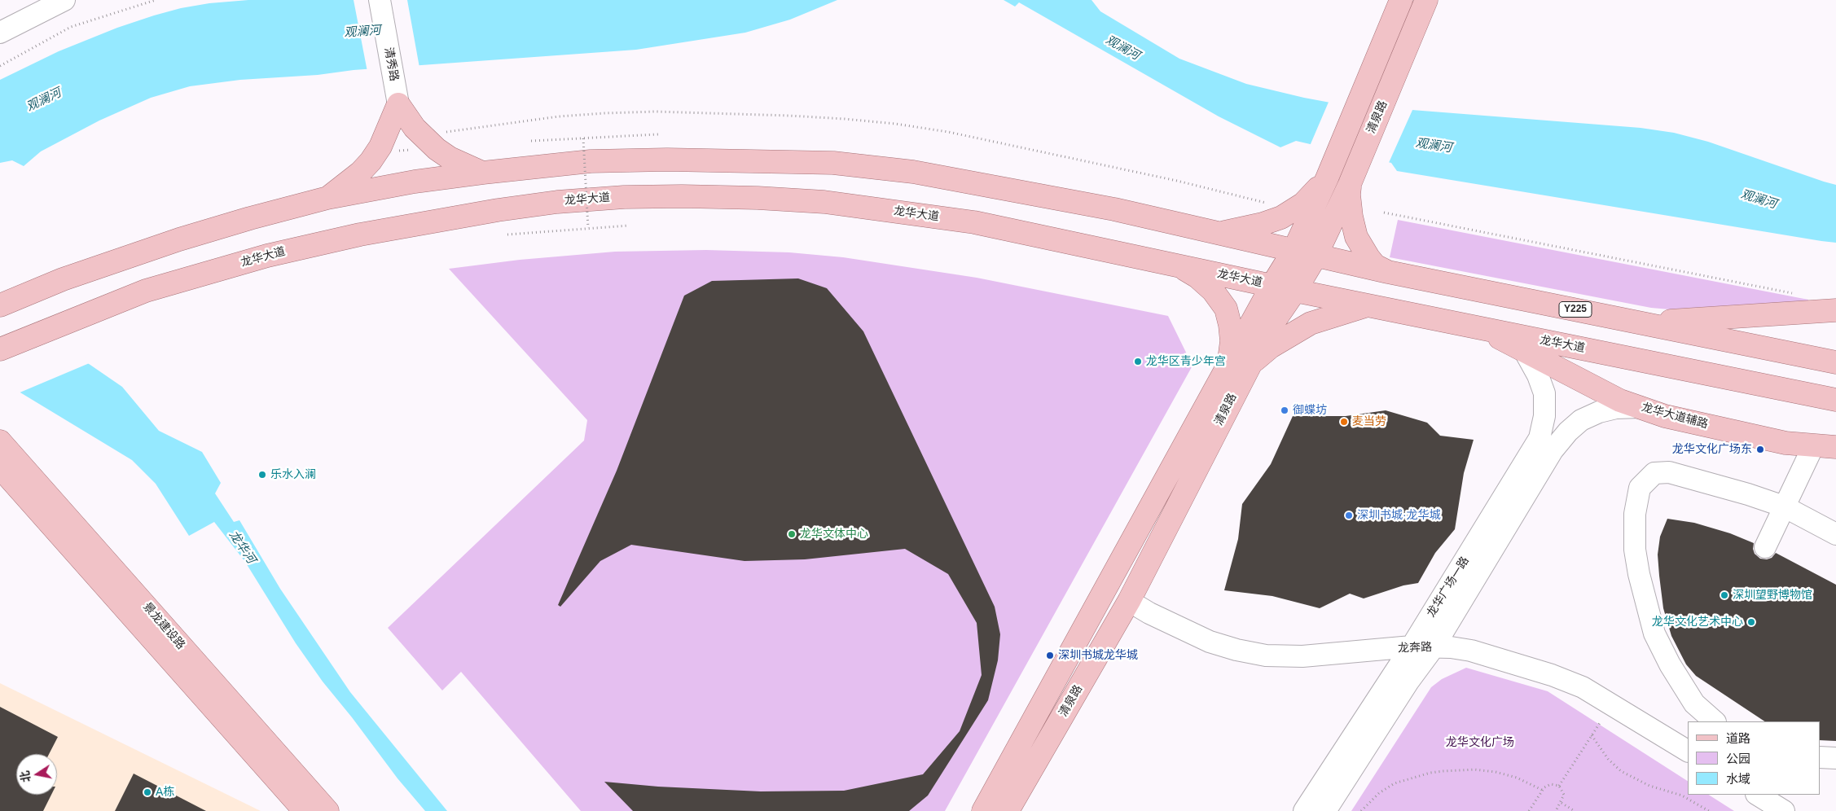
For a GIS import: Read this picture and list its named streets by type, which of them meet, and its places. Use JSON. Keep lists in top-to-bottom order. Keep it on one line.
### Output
{"streets":{"main road":["清泉路","龙华大道","Y225","龙华大道辅路","景龙建设路"],"street":["清秀路","龙华广场一路","龙奔路"]},"crossings":[["清泉路","龙华大道"],["清泉路","Y225"],["清泉路","龙奔路"],["龙华大道","龙华大道辅路"],["龙华大道辅路","龙华广场一路"],["龙华广场一路","龙奔路"]],"water":["观澜河","龙华河"],"parks":["龙华文化广场"],"places":["龙华区青少年宫","御蝶坊","麦当劳","龙华文化广场东","乐水入澜","深圳书城·龙华城","龙华文体中心","深圳望野博物馆","龙华文化艺术中心","深圳书城龙华城","A栋"],"legend":["道路","公园","水域"],"north":"left"}
